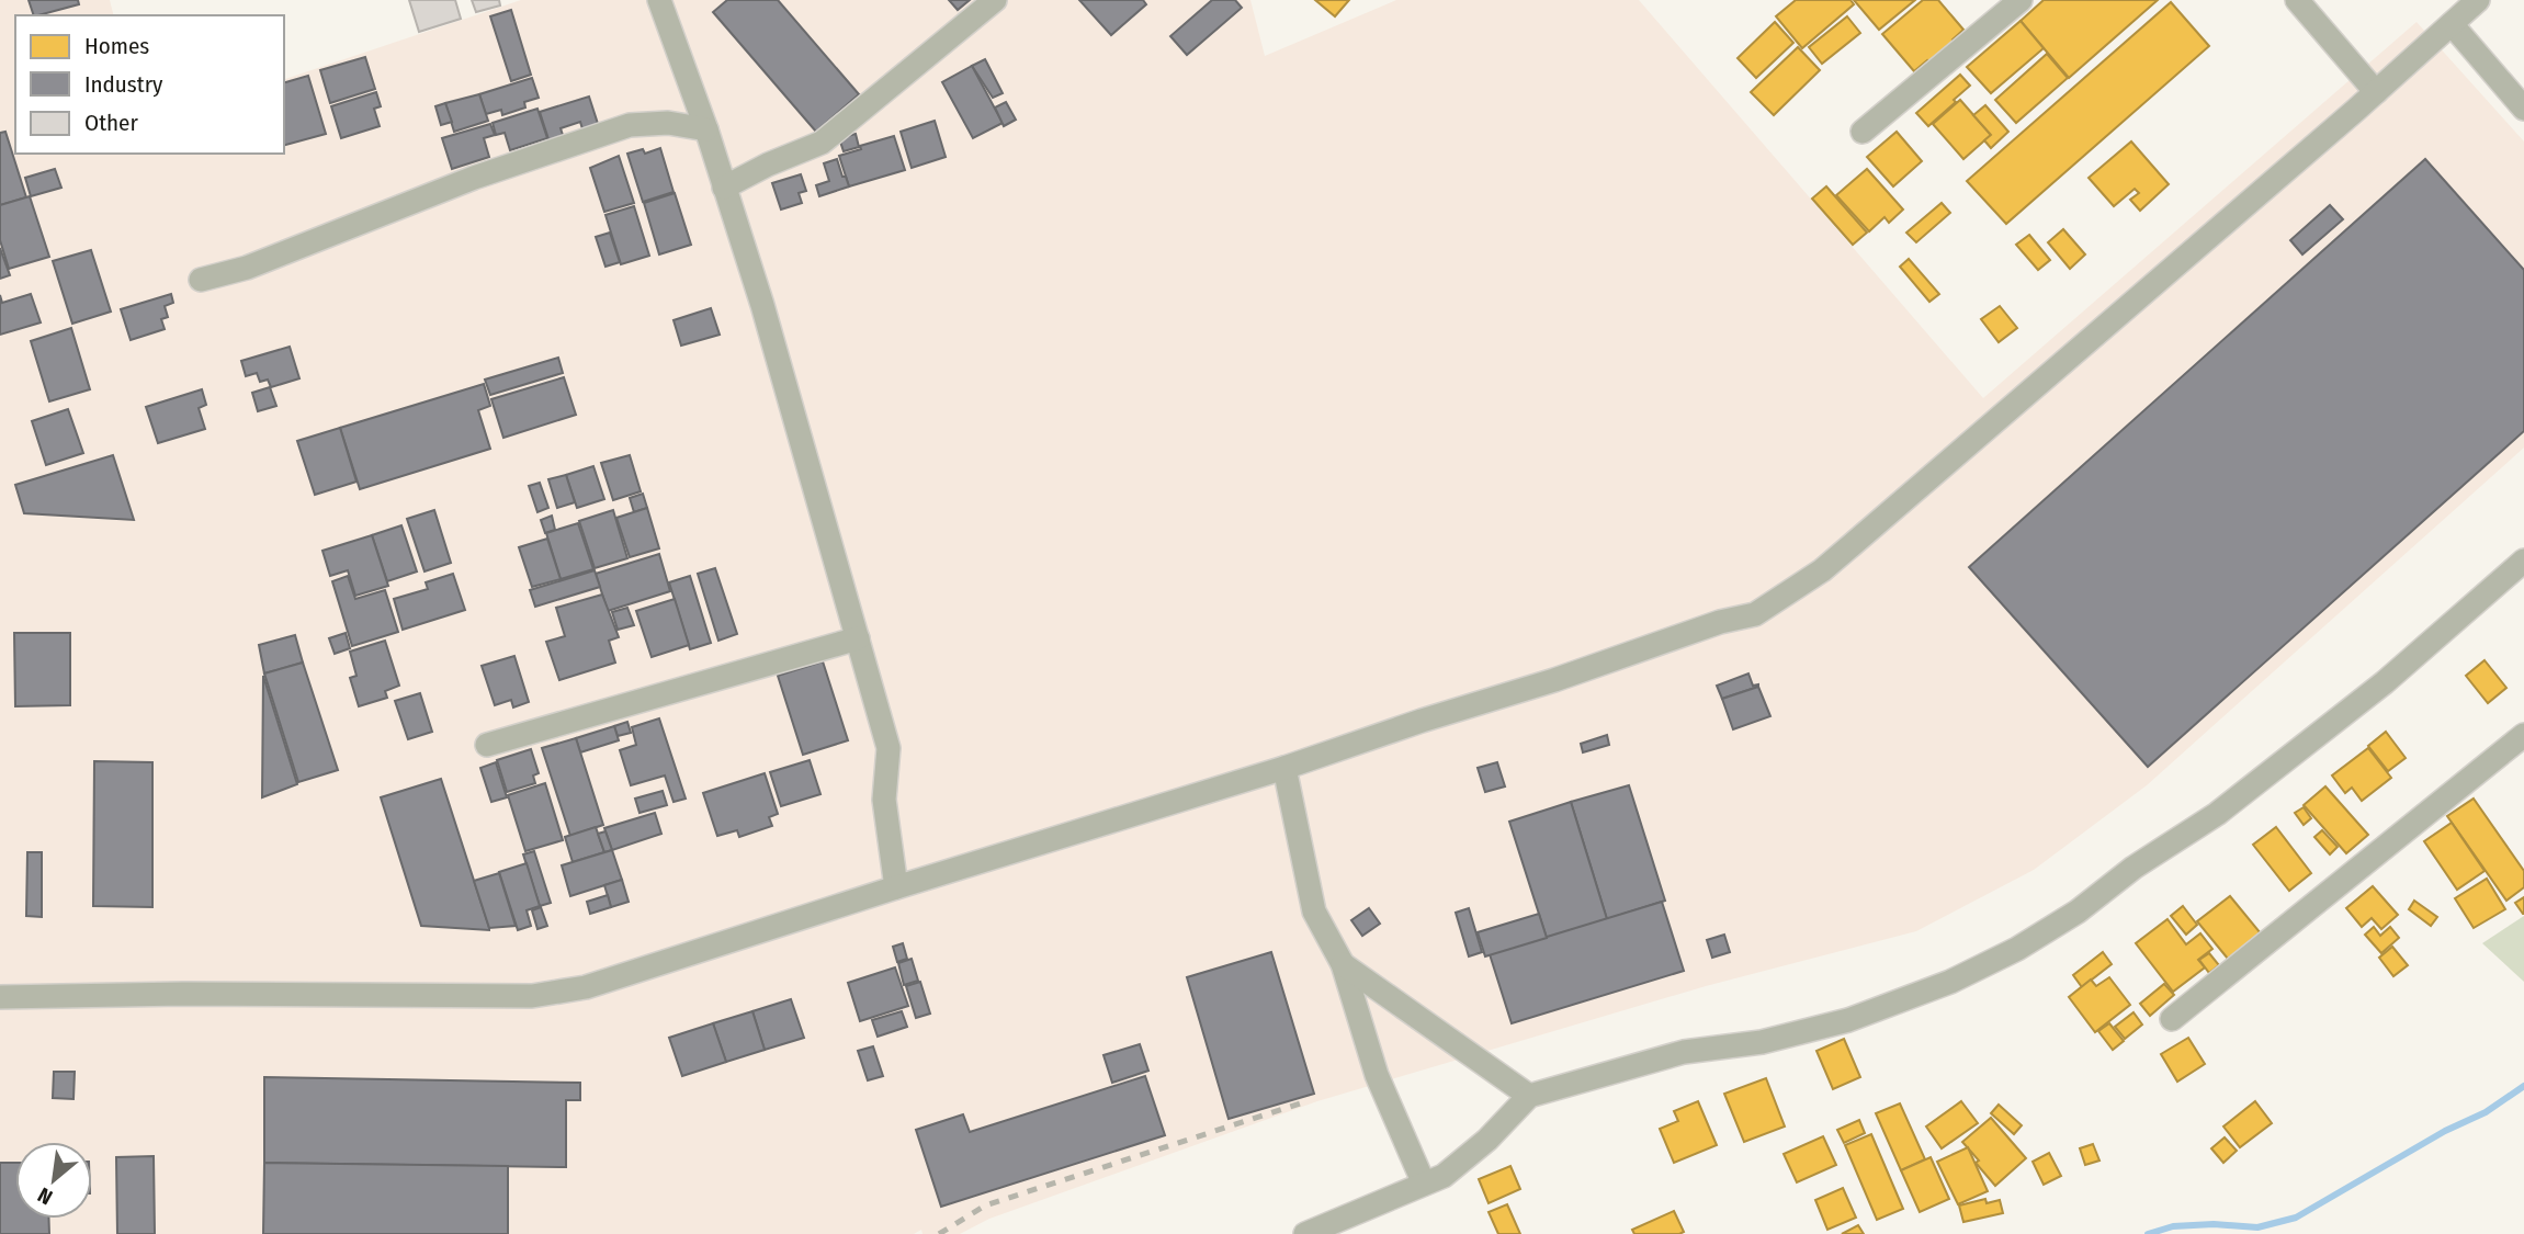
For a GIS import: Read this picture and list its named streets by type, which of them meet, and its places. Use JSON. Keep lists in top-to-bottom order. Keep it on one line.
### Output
{"legend":["Homes","Industry","Other"],"north":"bottom left"}
